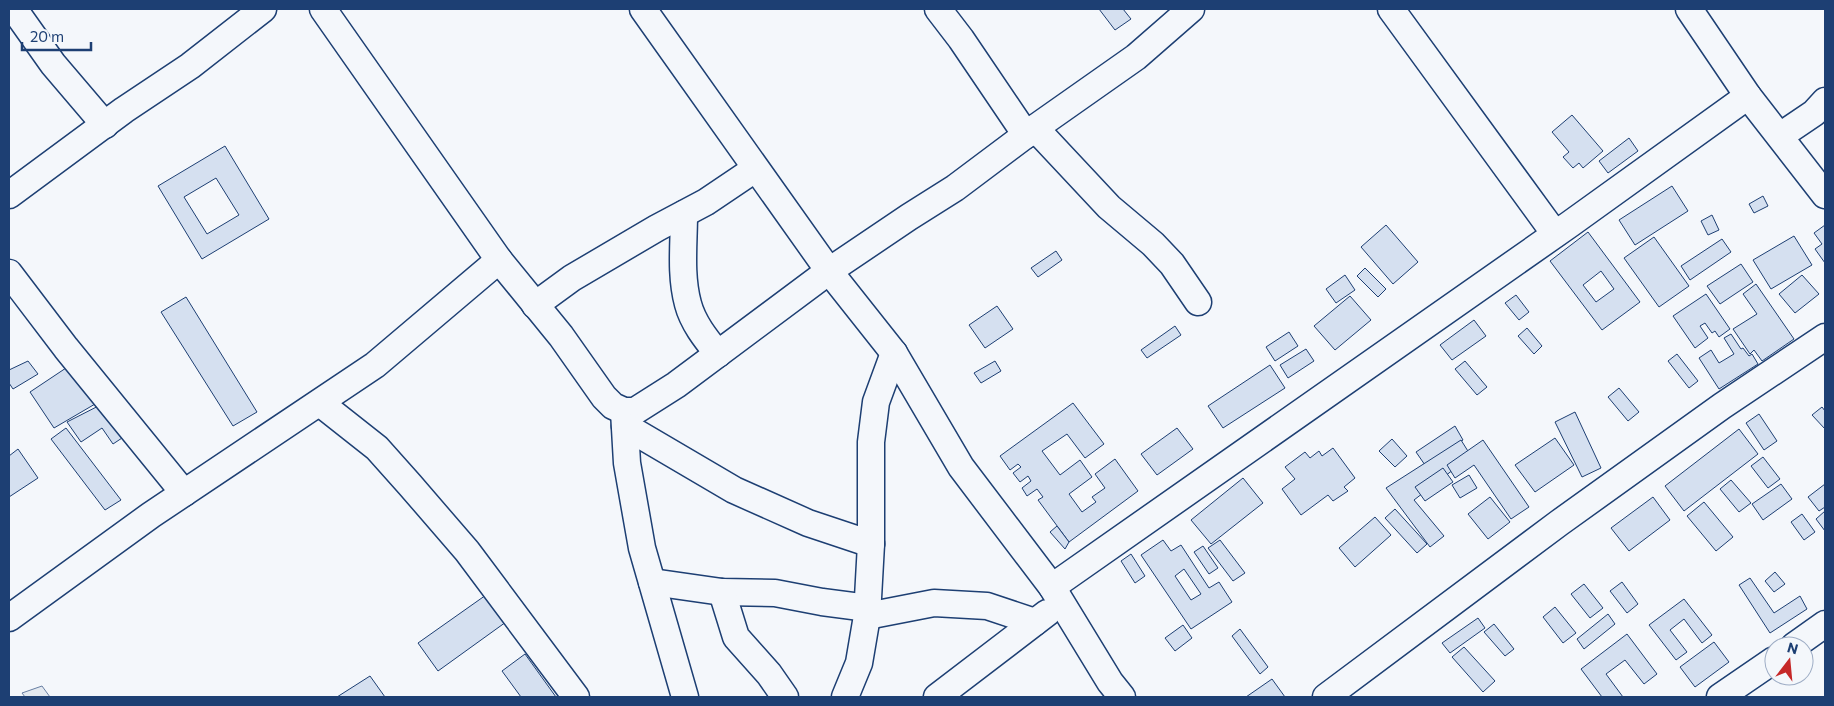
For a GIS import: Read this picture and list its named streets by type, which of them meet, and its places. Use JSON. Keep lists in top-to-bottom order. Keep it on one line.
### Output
{"scale_bar":"20 m","north":"top"}
